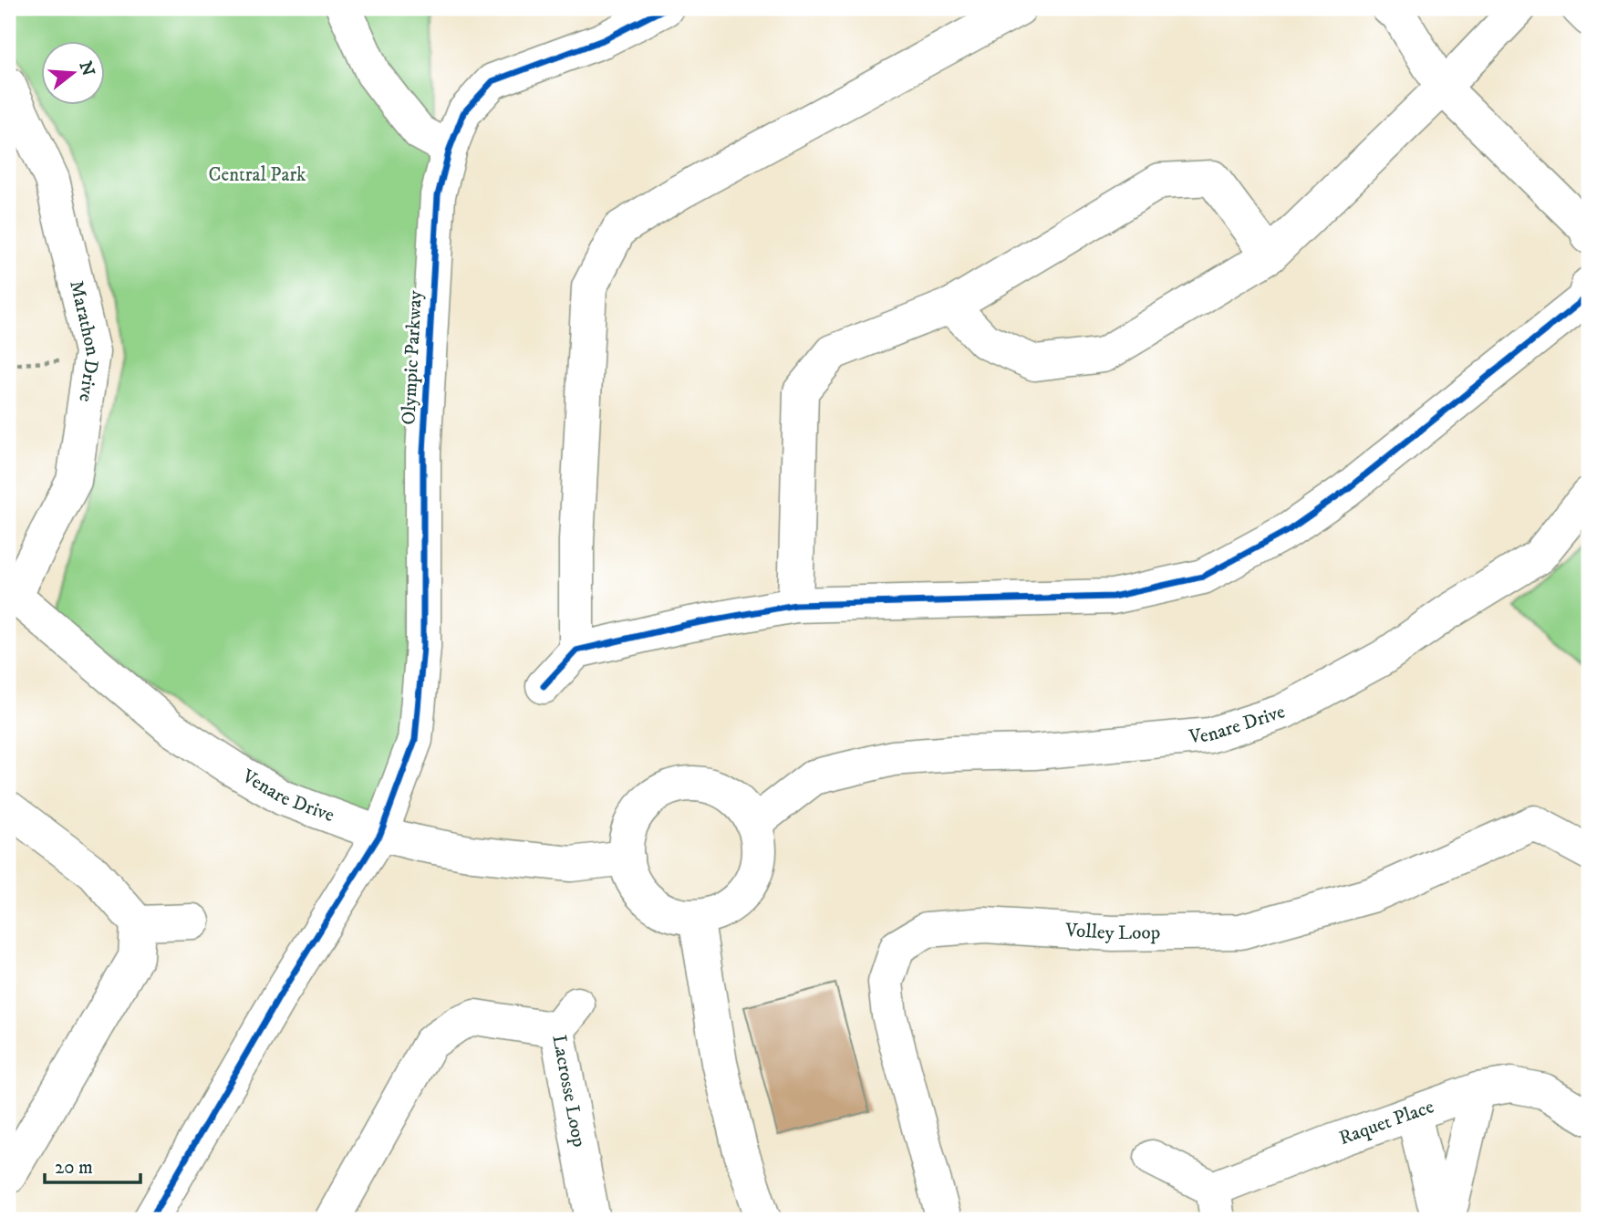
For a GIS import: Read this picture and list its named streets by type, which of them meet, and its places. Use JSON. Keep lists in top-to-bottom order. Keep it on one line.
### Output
{"streets":{"street":["Marathon Drive","Olympic Parkway","Venare Drive","Volley Loop","Lacrosse Loop","Raquet Place"]},"crossings":[["Marathon Drive","Venare Drive"],["Olympic Parkway","Venare Drive"]],"parks":["Central Park"],"scale_bar":"20 m","north":"right"}
